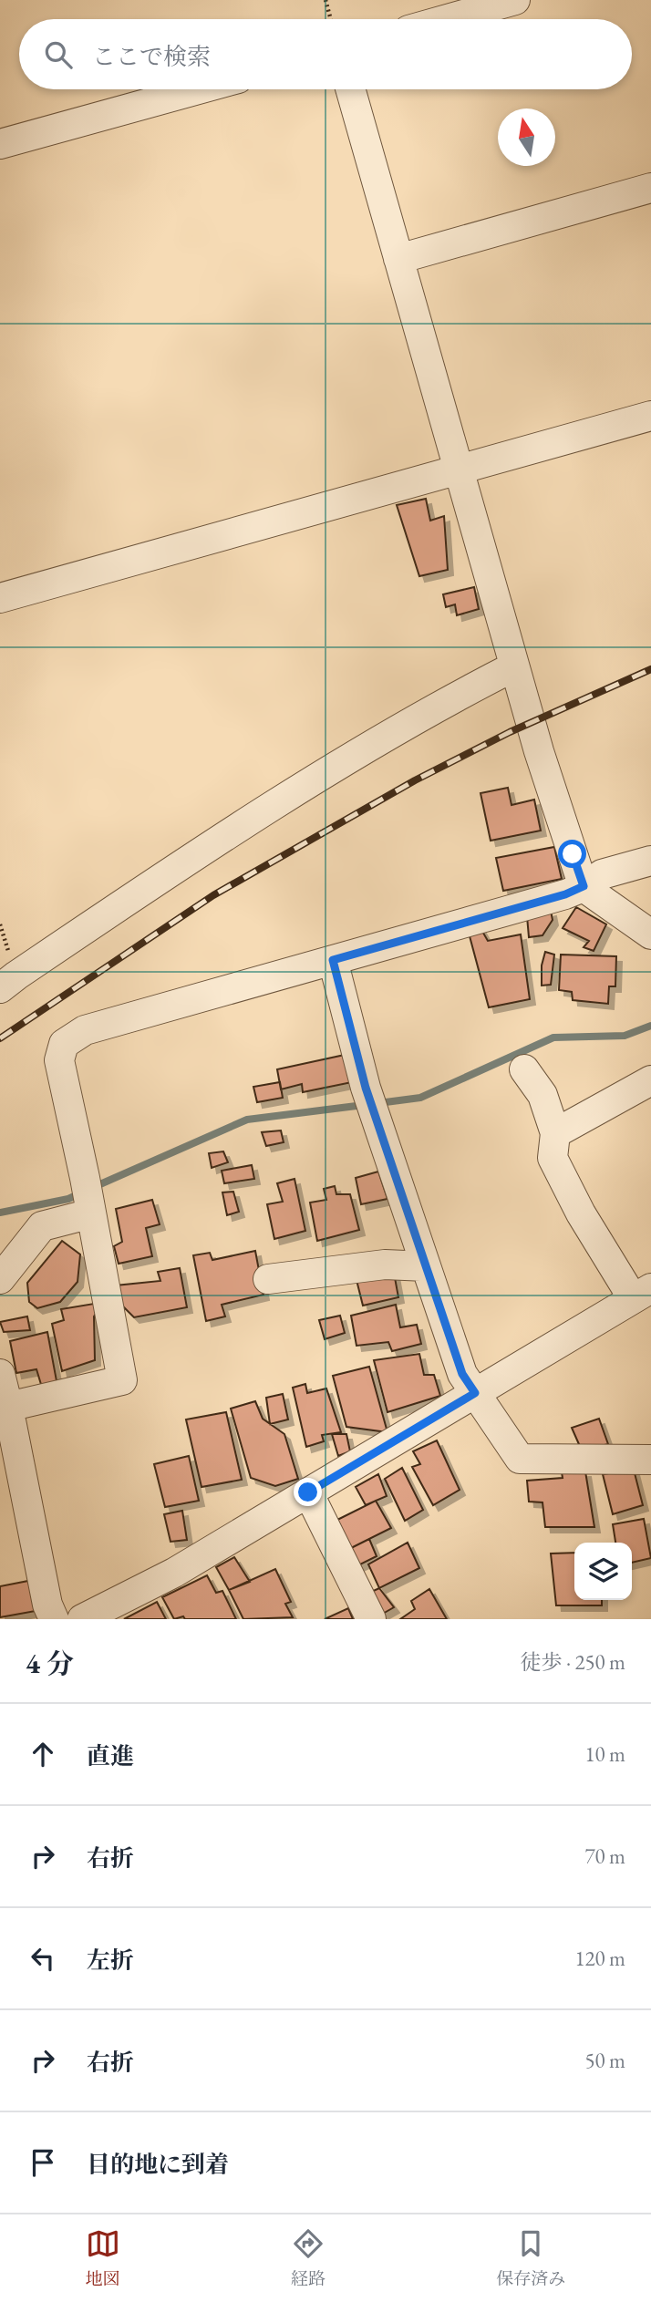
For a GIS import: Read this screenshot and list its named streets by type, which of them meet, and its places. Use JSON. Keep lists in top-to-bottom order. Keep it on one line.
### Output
{"north":"top","page":{"search":"ここで検索","heading":["4 分","徒歩 · 250 m"],"list":[["直進","10 m"],["右折","70 m"],["左折","120 m"],["右折","50 m"],"目的地に到着"],"nav":["地図","経路","保存済み"]}}
